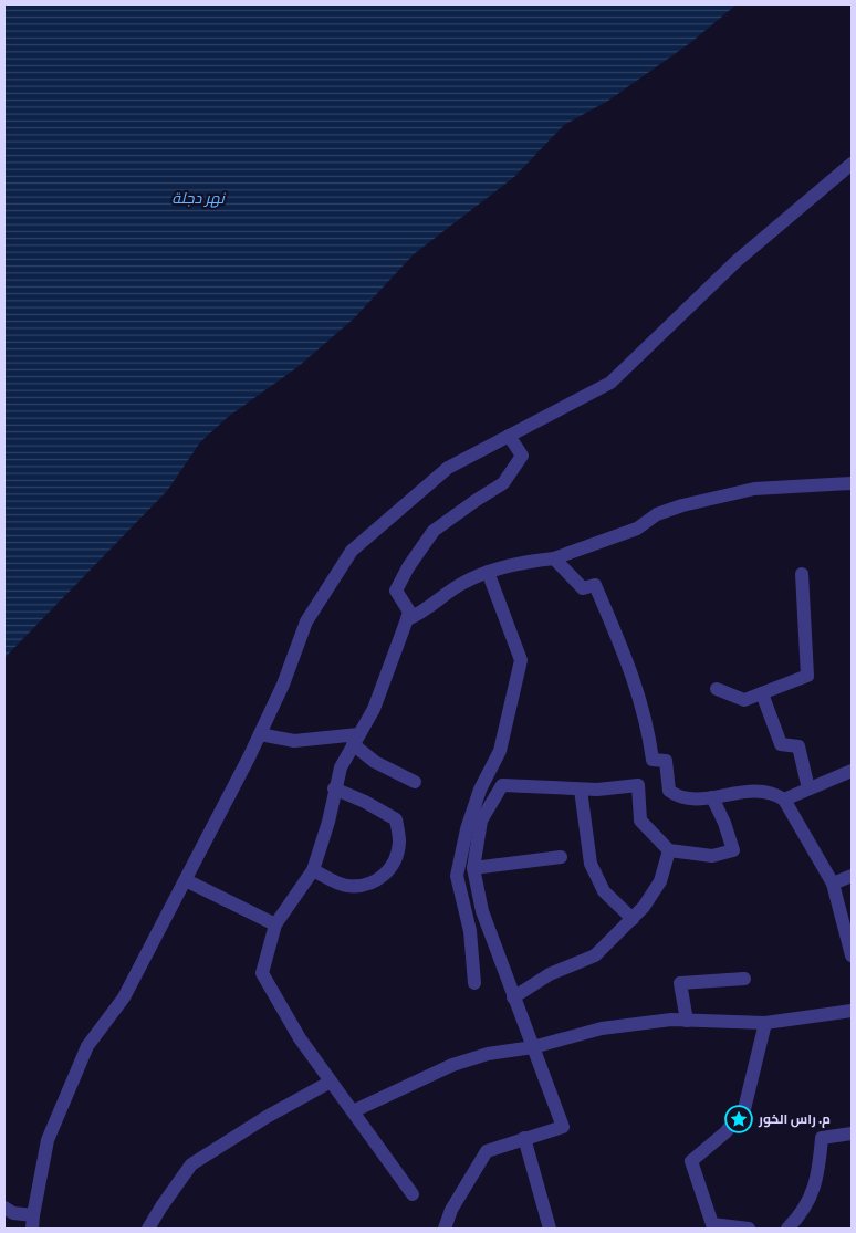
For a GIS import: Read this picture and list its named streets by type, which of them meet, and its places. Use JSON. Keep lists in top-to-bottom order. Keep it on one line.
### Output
{"water":["نهر دجلة"],"places":{"place":["م. راس الخور"]}}
